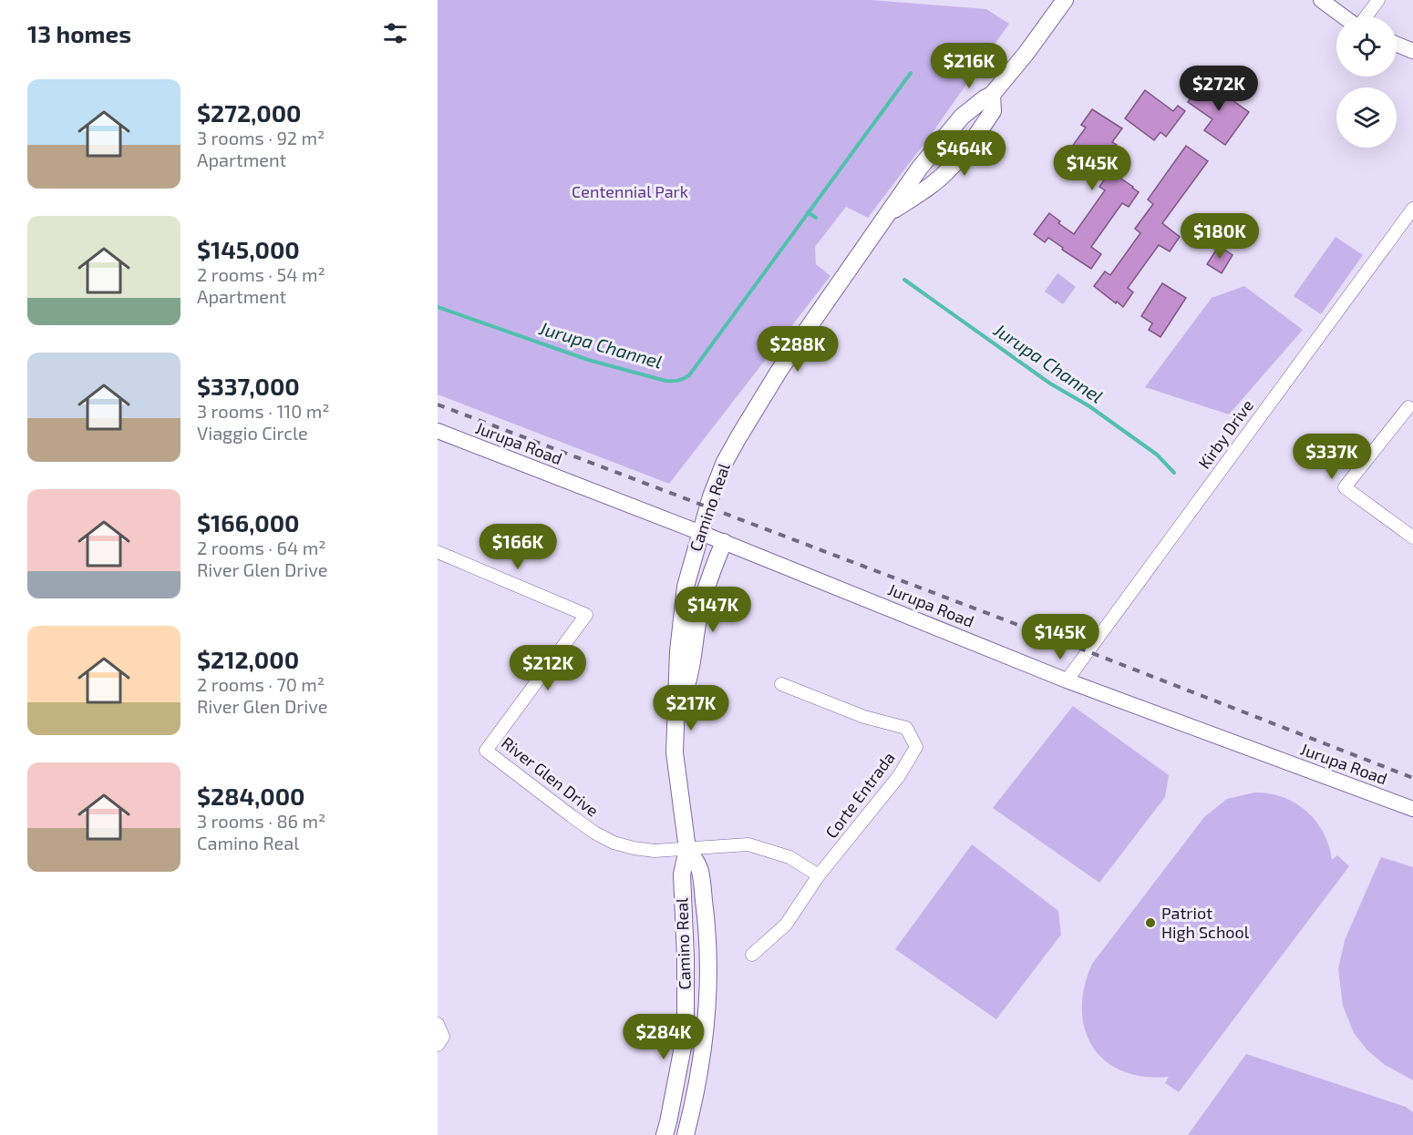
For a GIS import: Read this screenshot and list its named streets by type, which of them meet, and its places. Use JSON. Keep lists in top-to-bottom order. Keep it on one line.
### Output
{"streets":{"main road":["Camino Real"],"street":["Kirby Drive","Jurupa Road","River Glen Drive","Corte Entrada"]},"crossings":[["Kirby Drive","Jurupa Road"],["Jurupa Road","Camino Real"],["Camino Real","River Glen Drive"]],"water":["Jurupa Channel"],"parks":["Centennial Park"],"places":["Patriot High School"],"page":{"heading":"13 homes","price":["$216K","$272K","$464K","$145K","$180K","$288K","$337K","$166K","$147K","$145K","$212K","$217K","$284K"],"list":[{"name":"$272,000","note":"3 rooms · 92 m² · Apartment"},{"name":"$145,000","note":"2 rooms · 54 m² · Apartment"},{"name":"$337,000","note":"3 rooms · 110 m² · Viaggio Circle"},{"name":"$166,000","note":"2 rooms · 64 m² · River Glen Drive"},{"name":"$212,000","note":"2 rooms · 70 m² · River Glen Drive"},{"name":"$284,000","note":"3 rooms · 86 m² · Camino Real"}]}}
